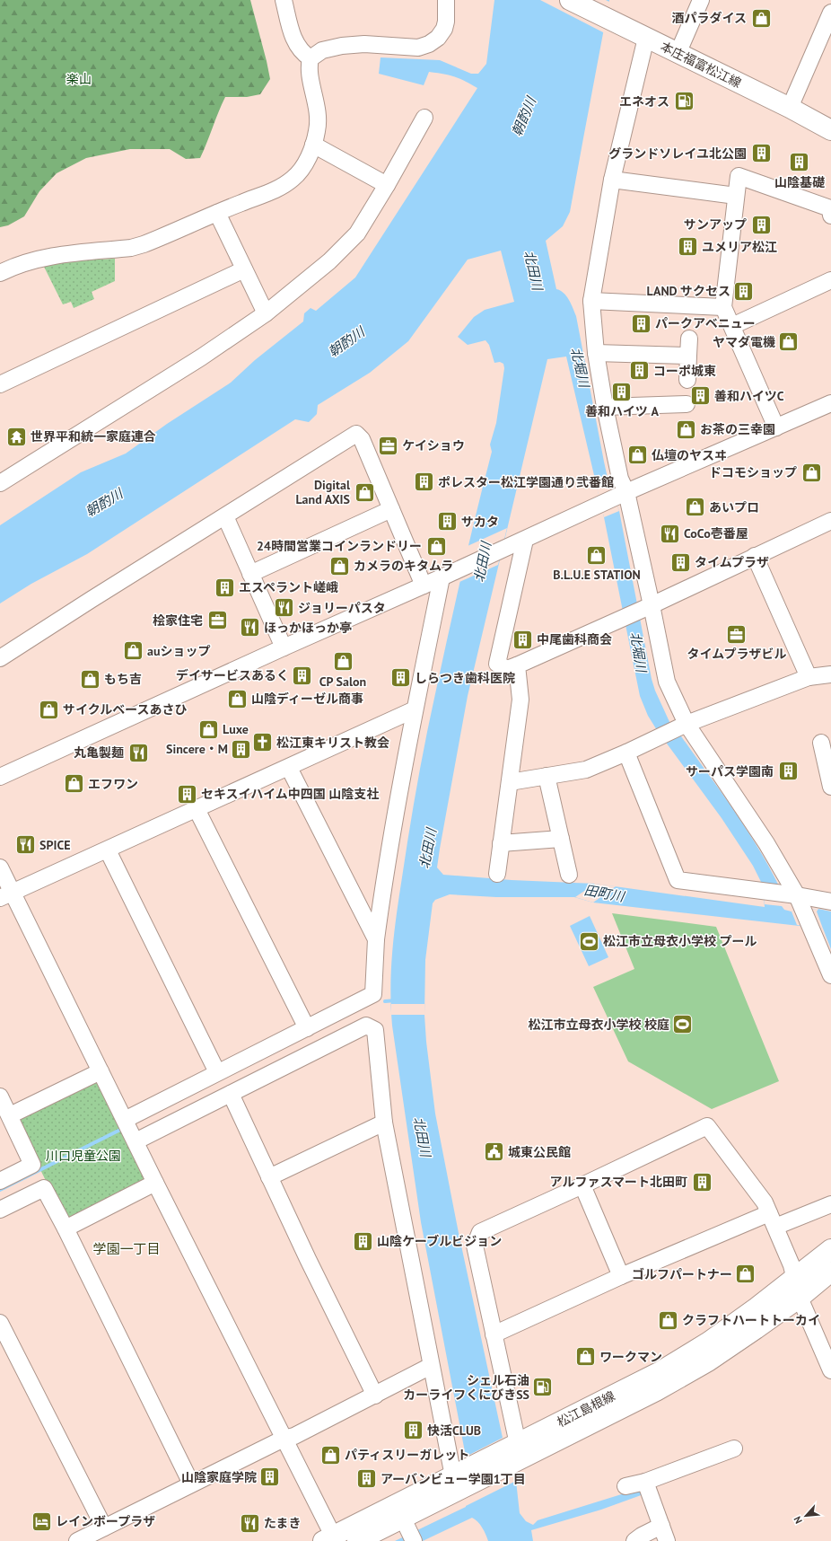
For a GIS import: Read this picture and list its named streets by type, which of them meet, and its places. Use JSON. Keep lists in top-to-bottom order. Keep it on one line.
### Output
{"streets":{"main road":["本庄福富松江線","松江島根線"]},"districts":["学園一丁目"],"water":["朝酌川","北田川","北堀川","田町川"],"parks":["楽山","川口児童公園"],"places":{"shop":["酒パラダイス","ヤマダ電機","お茶の三幸園","仏壇のヤスヰ","ドコモショップ","Digital Land AXIS","あいプロ","24時間営業コインランドリー","B.L.U.E STATION","カメラのキタムラ","auショップ","CP Salon","もち吉","山陰ディーゼル商事","サイクルベースあさひ","Luxe","エフワン","ゴルフパートナー","クラフトハートトーカイ","ワークマン","パティスリーガレット"],"fuel station":["エネオス","シェル石油 カーライフくにびきSS"],"building":["グランドソレイユ北公園","山陰基礎","サンアップ","ユメリア松江","LAND サクセス","パークアベニュー","コーポ城東","善和ハイツ A","善和ハイツC","ポレスター松江学園通り弐番館","サカタ","タイムプラザ","エスペラント嵯峨","中尾歯科商会","デイサービスあるく","しらつき歯科医院","Sincere・M","サーパス学園南","セキスイハイム中四国 山陰支社","アルファスマート北田町","山陰ケーブルビジョン","快活CLUB","山陰家庭学院","アーバンビュー学園1丁目"],"temple":["世界平和統一家庭連合"],"office":["ケイショウ","桧家住宅","タイムプラザビル"],"restaurant":["CoCo壱番屋","ジョリーパスタ","ほっかほっか亭","丸亀製麺","SPICE","たまき"],"church":["松江東キリスト教会"],"sports":["松江市立母衣小学校 プール","松江市立母衣小学校 校庭"],"public building":["城東公民館"],"hotel":["レインボープラザ"]},"north":"bottom left"}
